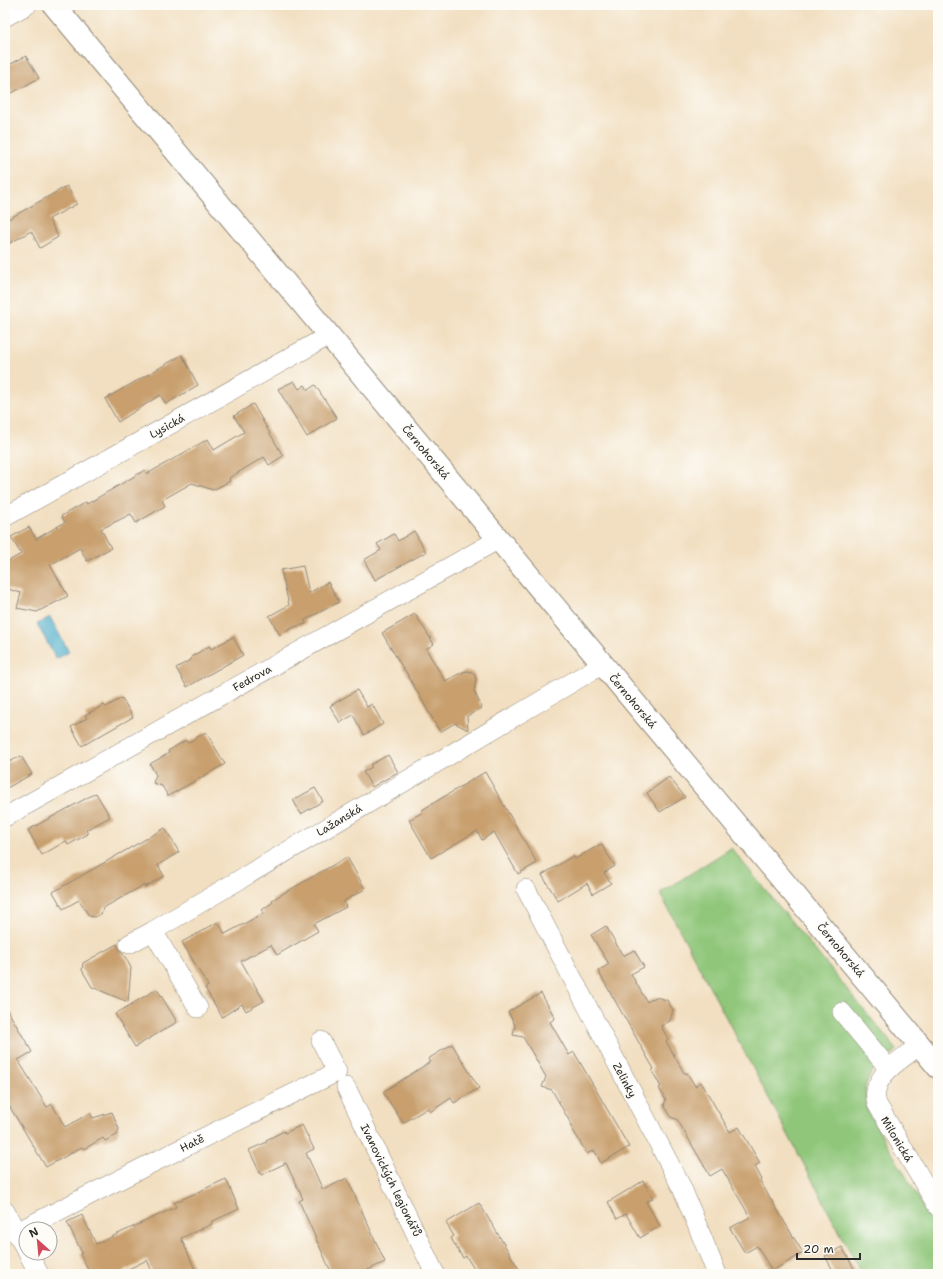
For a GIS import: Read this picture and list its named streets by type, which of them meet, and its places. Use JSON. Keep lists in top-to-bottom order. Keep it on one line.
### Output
{"streets":{"street":["Lysická","Černohorská","Fedrova","Lažanská","Zelinky","Milonická","Hatě","Ivanovických legionářů"]},"crossings":[["Lysická","Černohorská"],["Černohorská","Fedrova"],["Černohorská","Lažanská"],["Černohorská","Milonická"]],"scale_bar":"20 m","north":"top left"}
